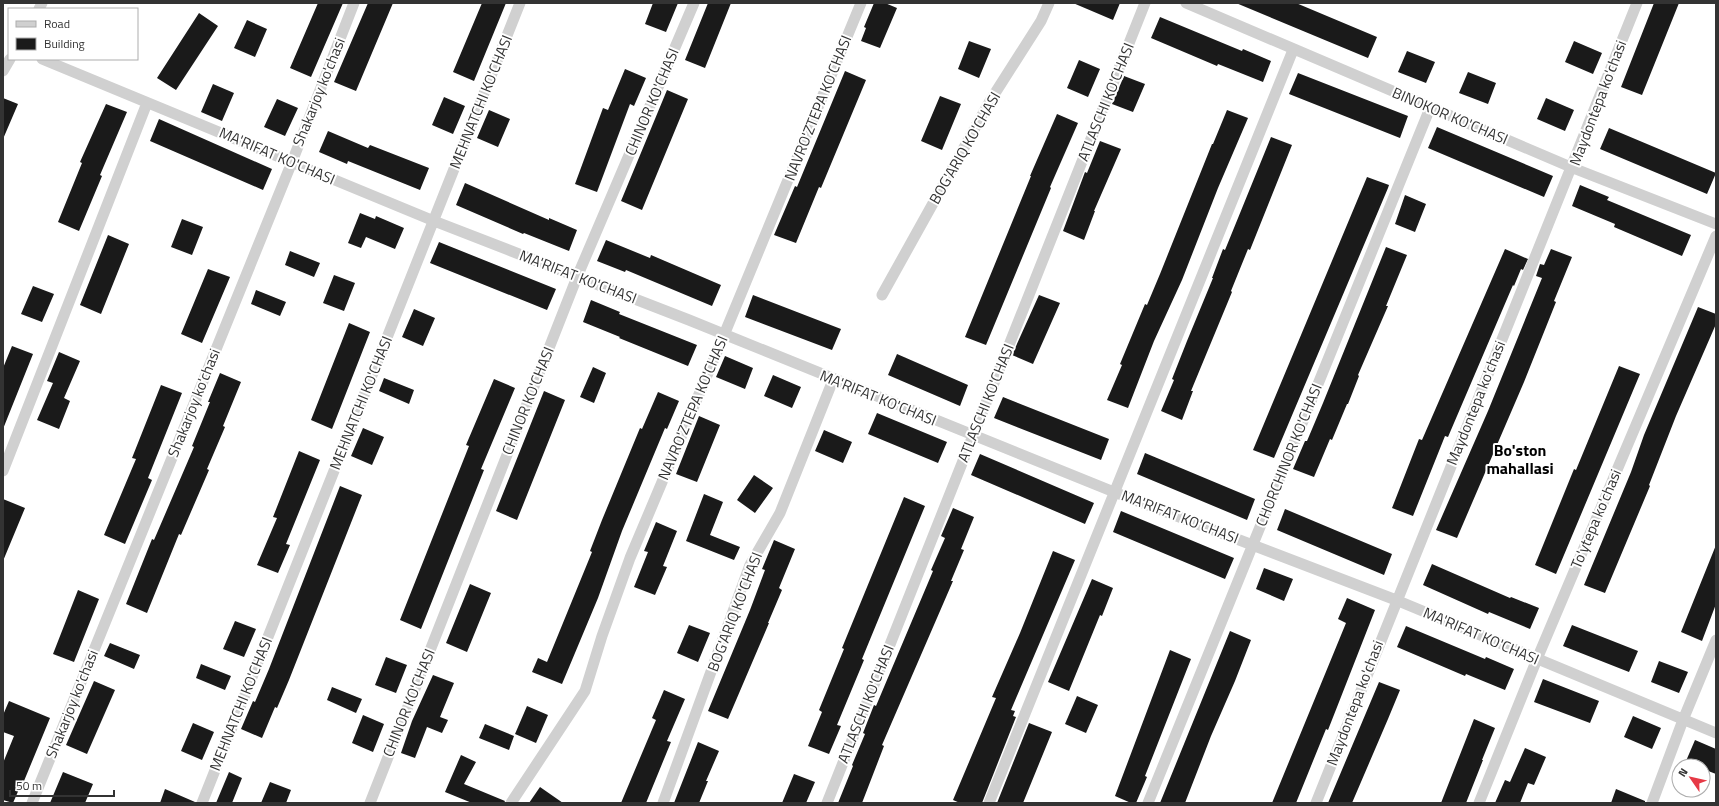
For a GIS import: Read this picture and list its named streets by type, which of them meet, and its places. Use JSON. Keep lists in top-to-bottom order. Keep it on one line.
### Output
{"streets":{"street":["Shakarjoy ko'chasi","MEHNATCHI KO'CHASI","CHINOR KO'CHASI","ATLASCHI KO'CHASI","Maydontepa ko'chasi","NAVRO'ZTEPA KO'CHASI","BINOKOR KO'CHASI","BOG'ARIQ KO'CHASI","MA'RIFAT KO'CHASI","CHORCHINOR KO'CHASI","To'ytepa ko'chasi"]},"crossings":[["Shakarjoy ko'chasi","MA'RIFAT KO'CHASI"],["MEHNATCHI KO'CHASI","MA'RIFAT KO'CHASI"],["CHINOR KO'CHASI","MA'RIFAT KO'CHASI"],["ATLASCHI KO'CHASI","MA'RIFAT KO'CHASI"],["Maydontepa ko'chasi","BINOKOR KO'CHASI"],["Maydontepa ko'chasi","MA'RIFAT KO'CHASI"],["NAVRO'ZTEPA KO'CHASI","MA'RIFAT KO'CHASI"],["BINOKOR KO'CHASI","CHORCHINOR KO'CHASI"],["BOG'ARIQ KO'CHASI","MA'RIFAT KO'CHASI"],["MA'RIFAT KO'CHASI","CHORCHINOR KO'CHASI"],["MA'RIFAT KO'CHASI","To'ytepa ko'chasi"]],"districts":["Bo'ston mahallasi"],"legend":["Road","Building"],"scale_bar":"50 m","north":"top left"}
